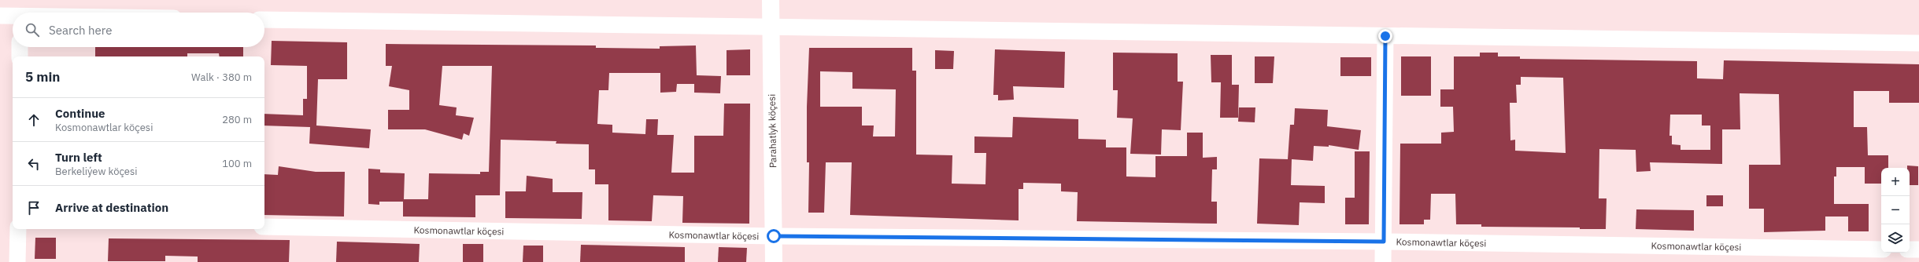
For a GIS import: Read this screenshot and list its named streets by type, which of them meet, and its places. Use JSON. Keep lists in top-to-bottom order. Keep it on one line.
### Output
{"streets":{"street":["Parahatlyk köçesi","Kosmonawtlar köçesi"]},"crossings":[["Parahatlyk köçesi","Kosmonawtlar köçesi"]],"page":{"search":"Search here","heading":["5 min","Walk · 380 m"],"list":[["Continue","Kosmonawtlar köçesi","280 m"],["Turn left","Berkeliýew köçesi","100 m"],"Arrive at destination"],"map_buttons":["+","−"]}}
